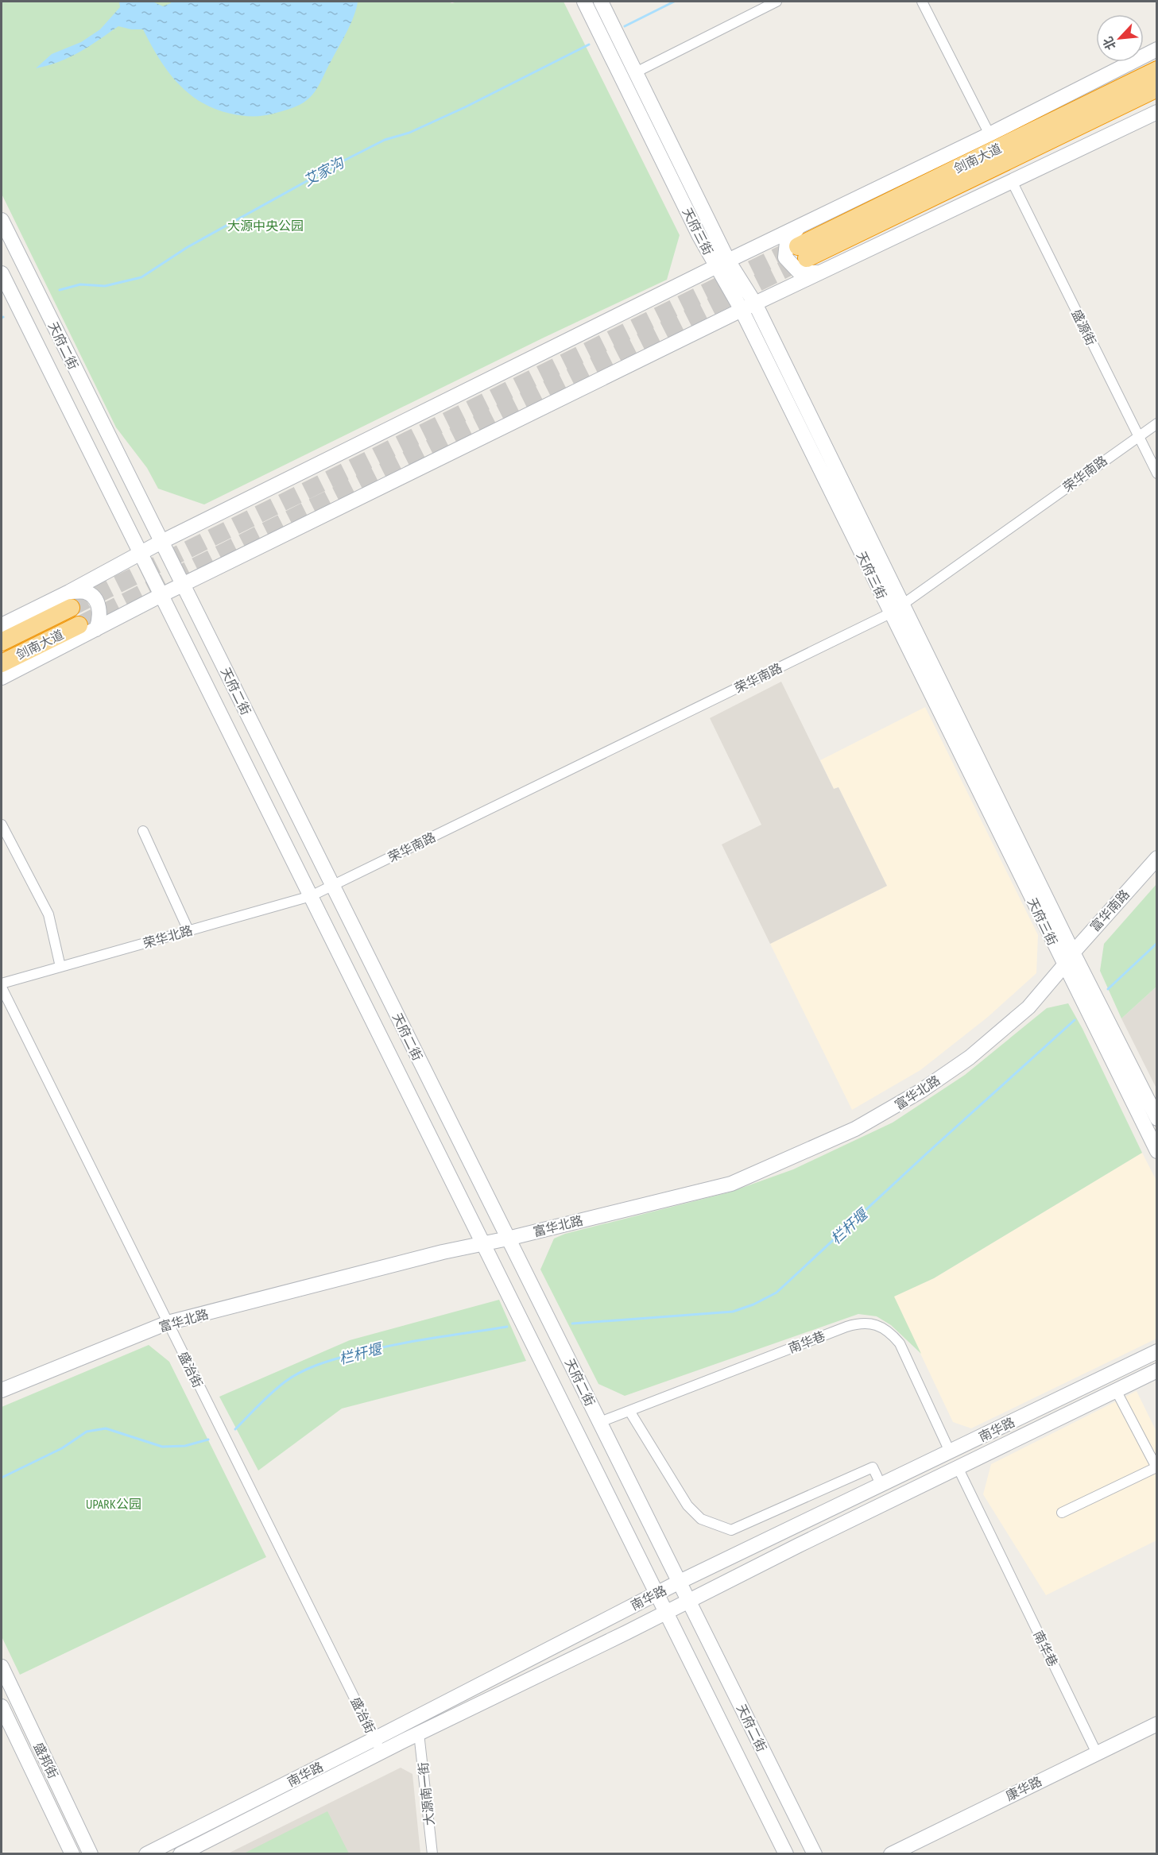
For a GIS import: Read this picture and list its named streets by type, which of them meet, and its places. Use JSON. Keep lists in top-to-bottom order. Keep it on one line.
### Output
{"streets":{"highway":["剑南大道"],"main road":["天府三街","天府二街","富华南路","富华北路","南华路","盛邦街","康华路"],"street":["盛源街","荣华南路","荣华北路","南华巷","盛治街","大源南一街"]},"crossings":[["天府三街","荣华南路"],["天府三街","富华南路"],["天府三街","富华北路"],["盛源街","荣华南路"],["天府二街","荣华南路"],["天府二街","荣华北路"],["天府二街","富华北路"],["天府二街","南华巷"],["天府二街","南华路"],["荣华南路","荣华北路"],["富华南路","富华北路"],["富华北路","盛治街"],["南华巷","南华路"],["南华巷","康华路"],["盛治街","南华路"],["南华路","大源南一街"]],"water":["艾家沟","栏杆堰"],"parks":["大源中央公园","UPARK公园"],"north":"bottom left"}
